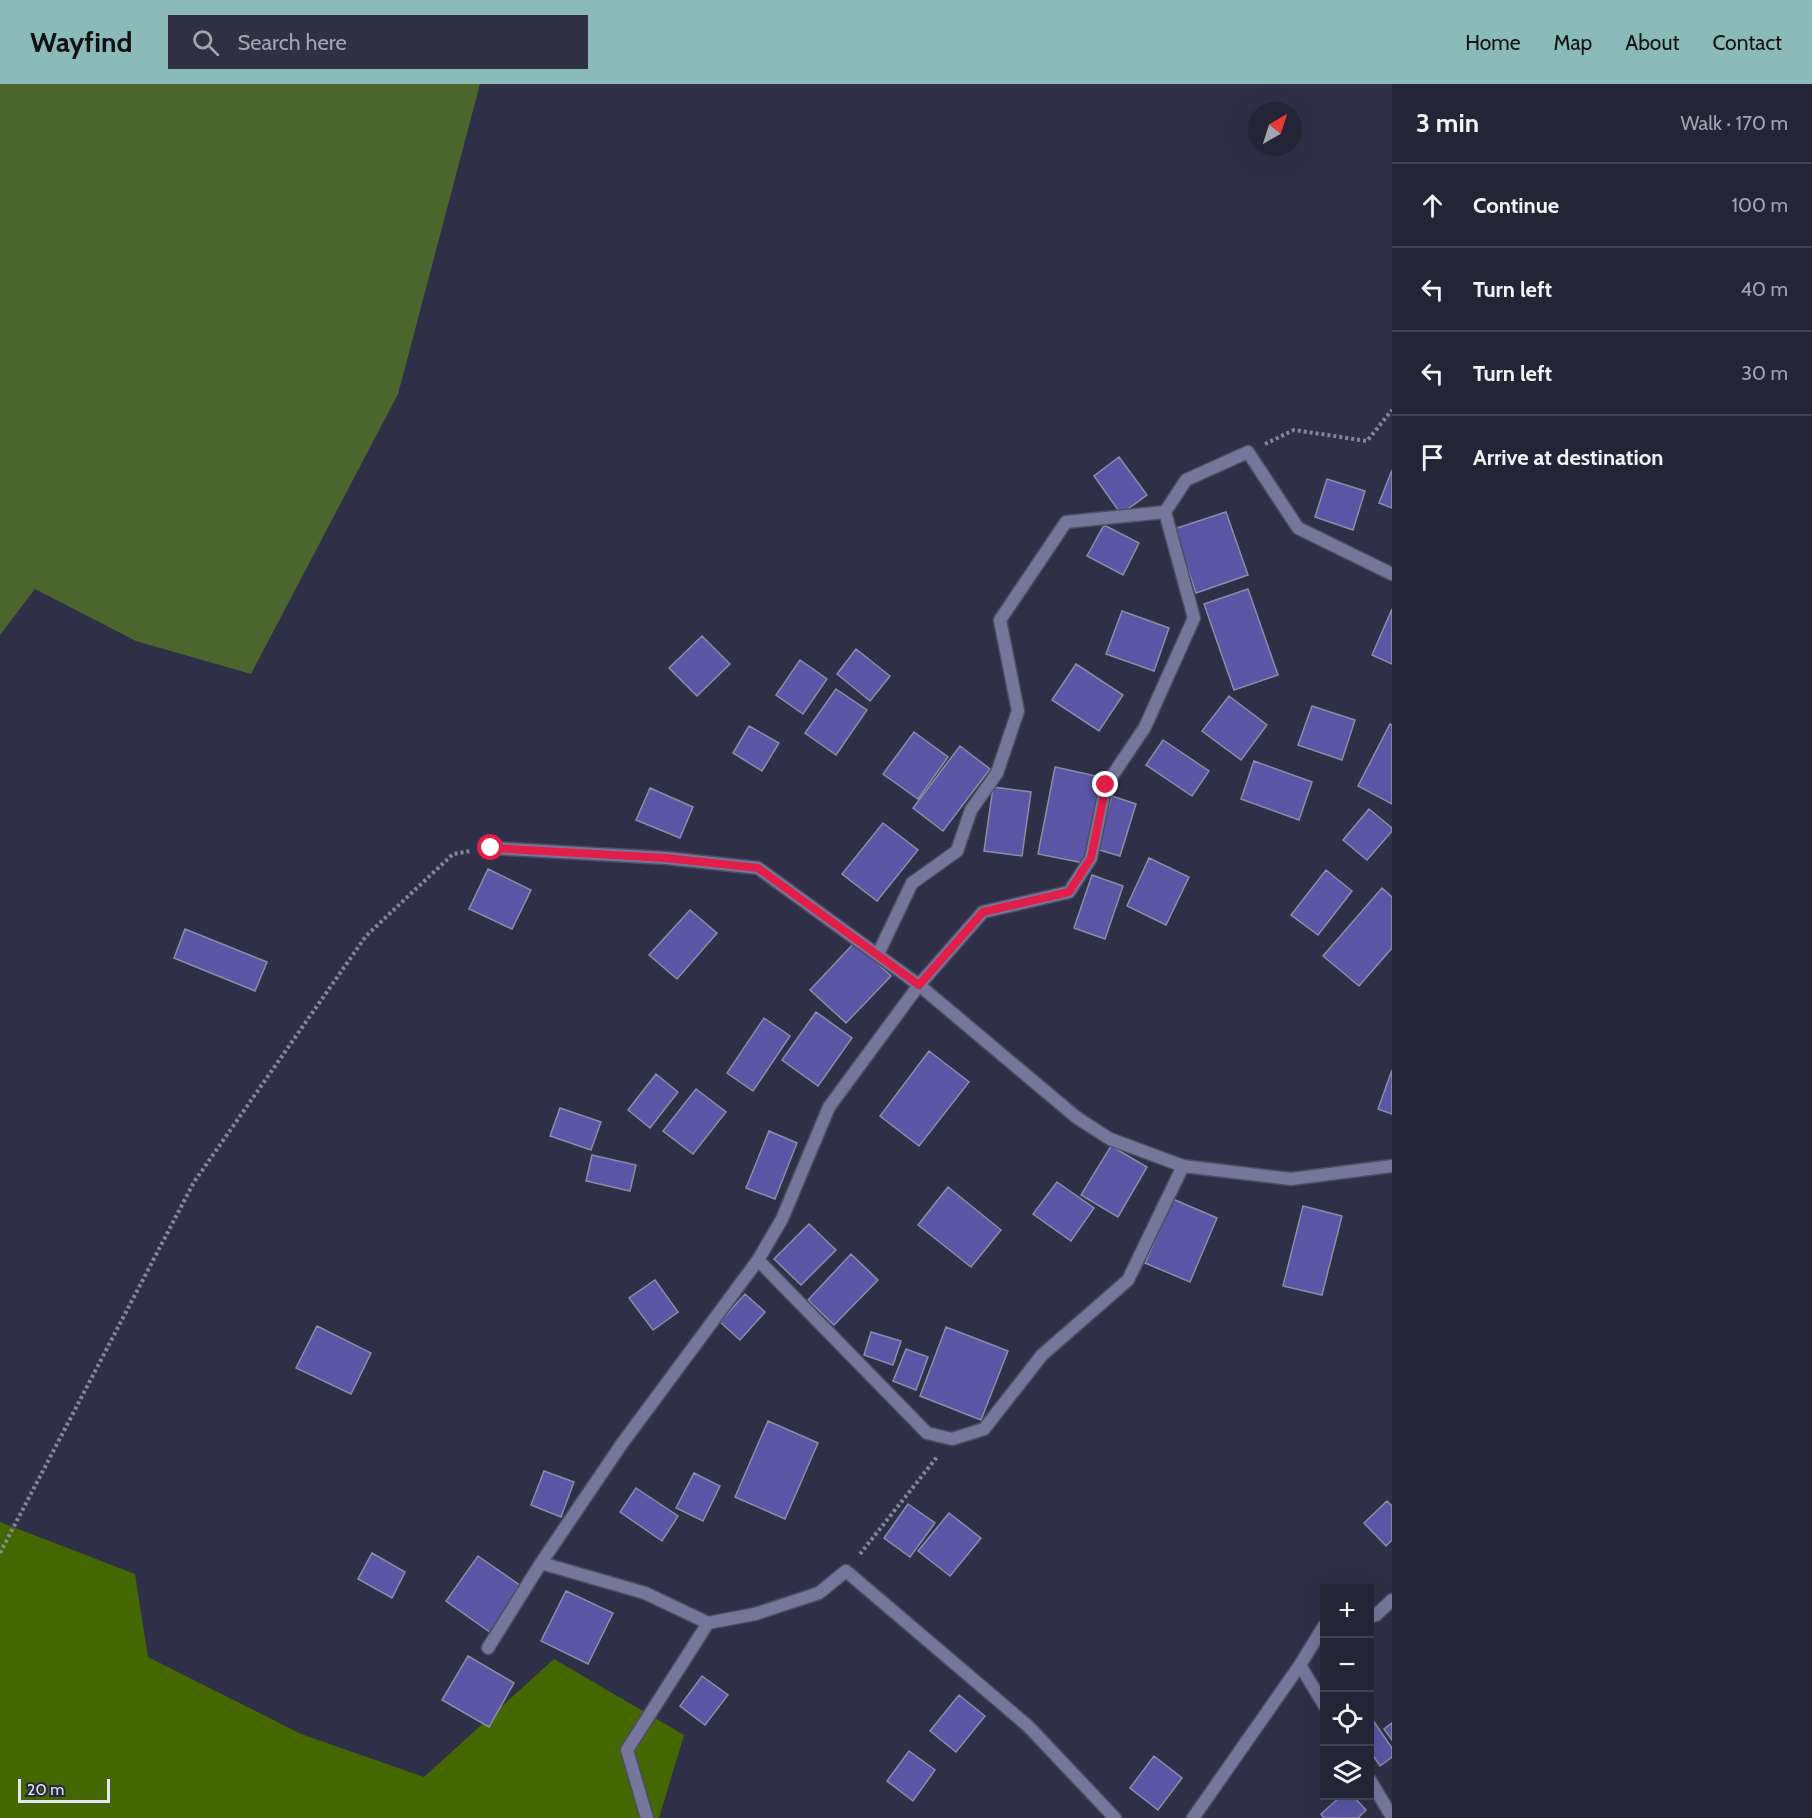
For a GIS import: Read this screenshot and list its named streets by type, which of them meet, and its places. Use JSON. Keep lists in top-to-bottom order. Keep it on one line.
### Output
{"scale_bar":"20 m","north":"top right","page":{"header":"Wayfind","search":"Search here","nav":["Home","Map","About","Contact"],"heading":["3 min","Walk · 170 m"],"list":[["Continue","100 m"],["Turn left","40 m"],["Turn left","30 m"],"Arrive at destination"],"map_buttons":["+","−"],"scale":"20 m"}}
